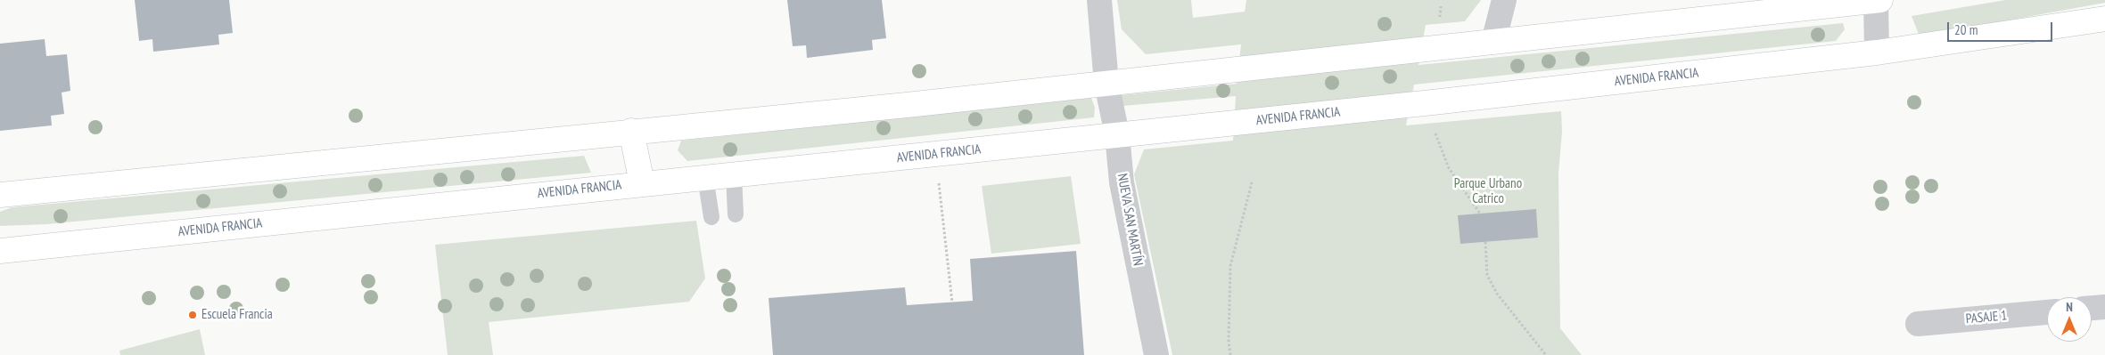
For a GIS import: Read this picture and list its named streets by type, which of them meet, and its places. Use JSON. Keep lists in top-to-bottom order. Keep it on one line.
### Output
{"streets":{"main road":["AVENIDA FRANCIA"],"street":["NUEVA SAN MARTÍN","PASAJE 1"]},"crossings":[["AVENIDA FRANCIA","NUEVA SAN MARTÍN"]],"parks":["Parque Urbano Catrico"],"places":["Escuela Francia"],"scale_bar":"20 m","north":"top"}
